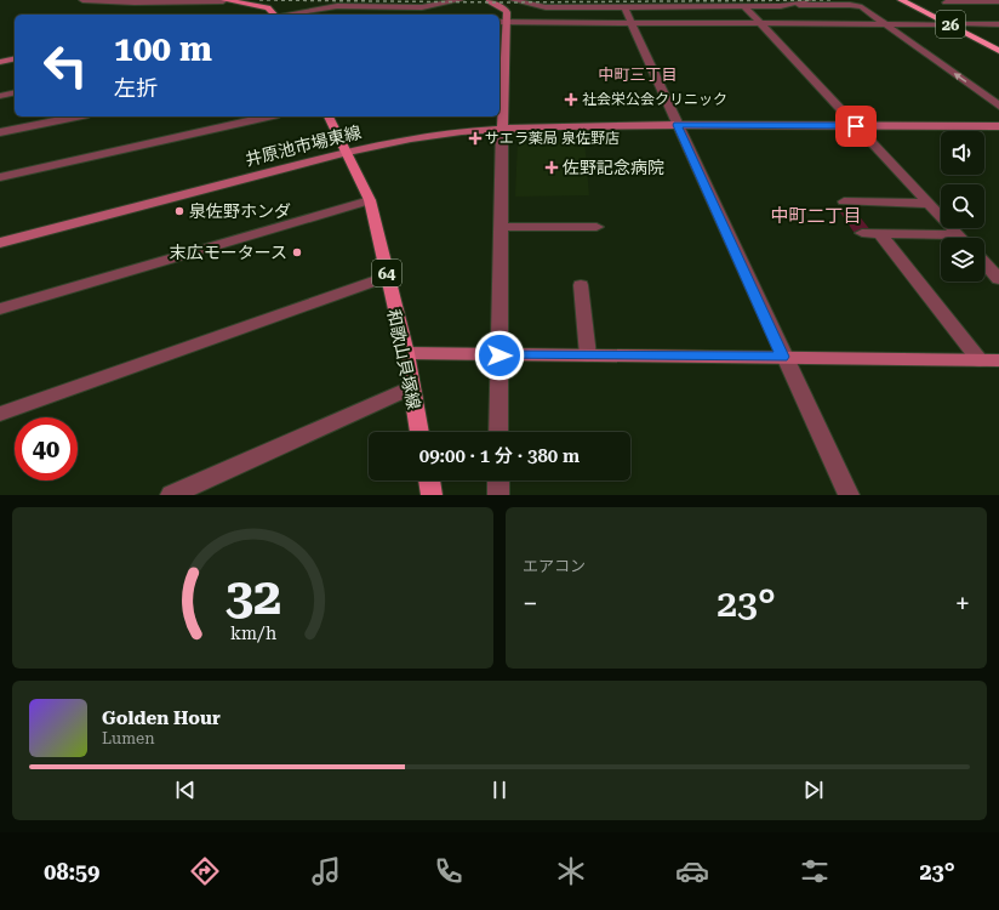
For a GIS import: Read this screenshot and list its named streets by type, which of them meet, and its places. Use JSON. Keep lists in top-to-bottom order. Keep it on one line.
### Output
{"streets":{"highway":["26"],"main road":["64","和歌山貝塚線"],"street":["井原池市場東線"]},"crossings":[["井原池市場東線","和歌山貝塚線"]],"districts":["中町三丁目","中町二丁目"],"places":{"health":["社会栄公会クリニック","サエラ薬局 泉佐野店","佐野記念病院"],"other":["泉佐野ホンダ","末広モータース"]},"page":{"turn":["100 m","左折"],"limit":"40","trip":"09:00 · 1 分 · 380 m","tile":"エアコン","heat":["−","23°","+"],"song":["Golden Hour","Lumen"],"tabs":["08:59","23°"],"gauge":["32","km/h"]}}
